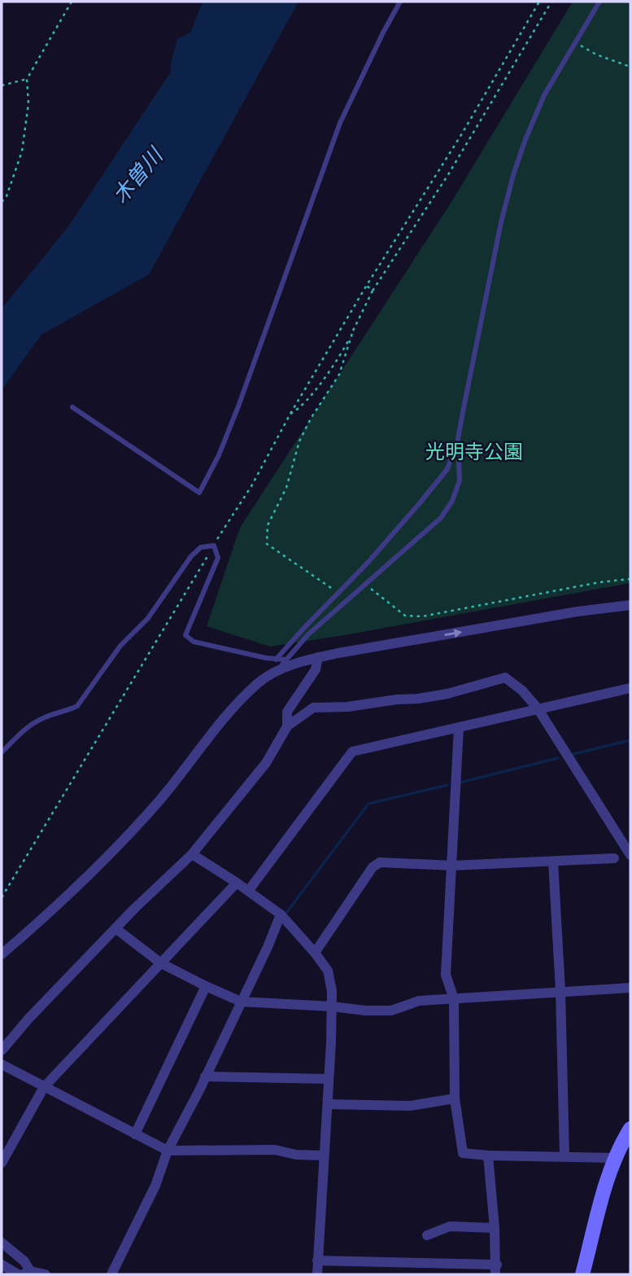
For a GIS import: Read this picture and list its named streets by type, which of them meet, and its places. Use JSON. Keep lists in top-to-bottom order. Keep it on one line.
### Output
{"water":["木曽川"],"parks":["光明寺公園"]}
